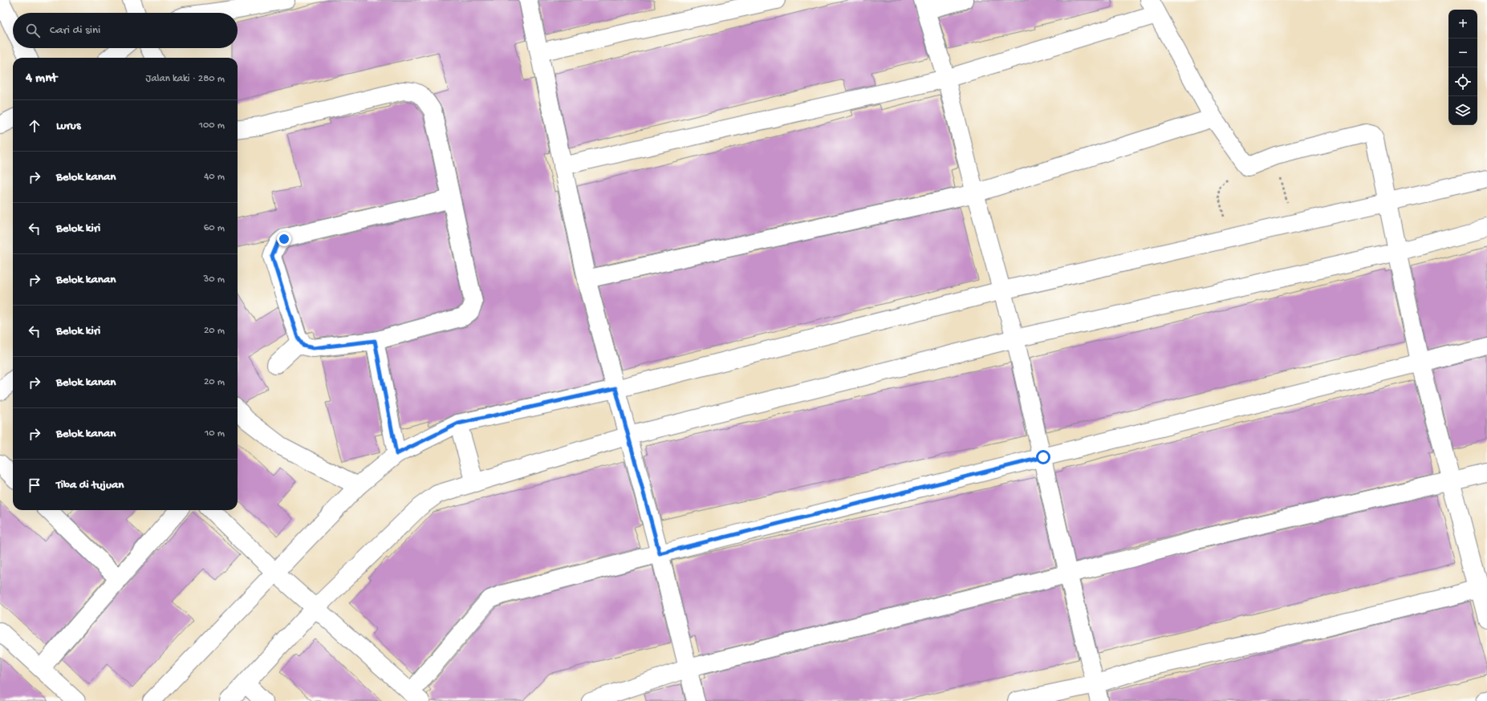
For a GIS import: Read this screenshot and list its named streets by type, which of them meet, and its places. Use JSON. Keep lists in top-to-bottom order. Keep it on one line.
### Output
{"page":{"map_buttons":["+","−"],"search":"Cari di sini","heading":["4 mnt","Jalan kaki · 280 m"],"list":[["Lurus","100 m"],["Belok kanan","40 m"],["Belok kiri","60 m"],["Belok kanan","30 m"],["Belok kiri","20 m"],["Belok kanan","20 m"],["Belok kanan","10 m"],"Tiba di tujuan"]}}
